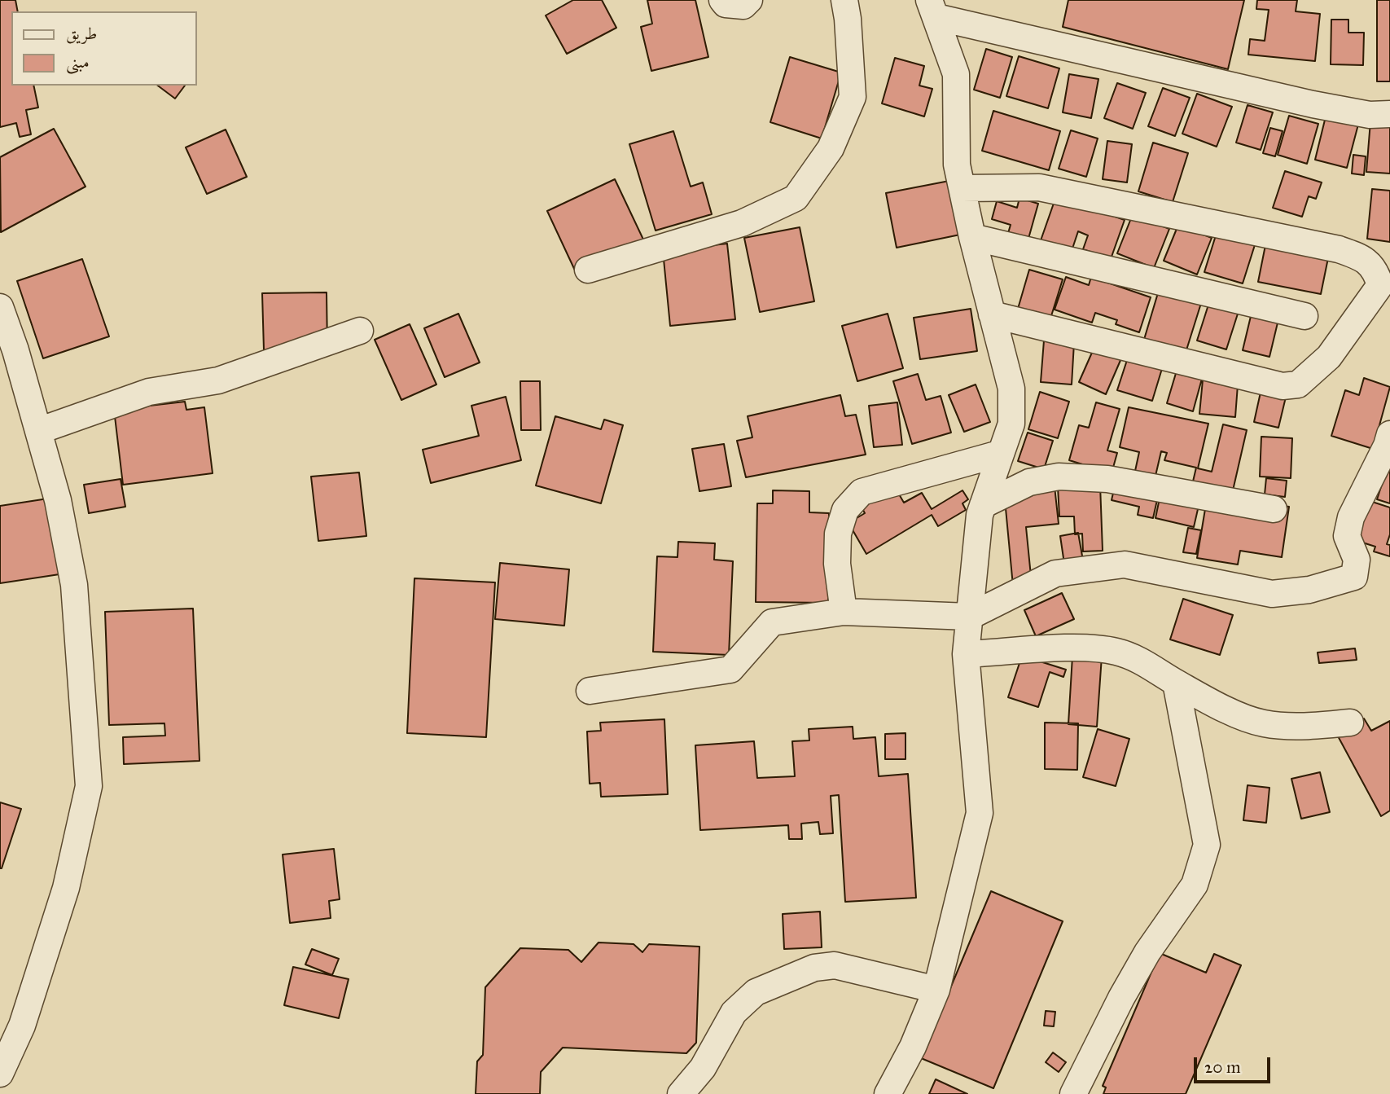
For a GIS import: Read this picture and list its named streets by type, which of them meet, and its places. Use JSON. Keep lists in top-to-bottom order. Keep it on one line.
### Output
{"legend":["طريق","مبنى"],"scale_bar":"20 m"}
